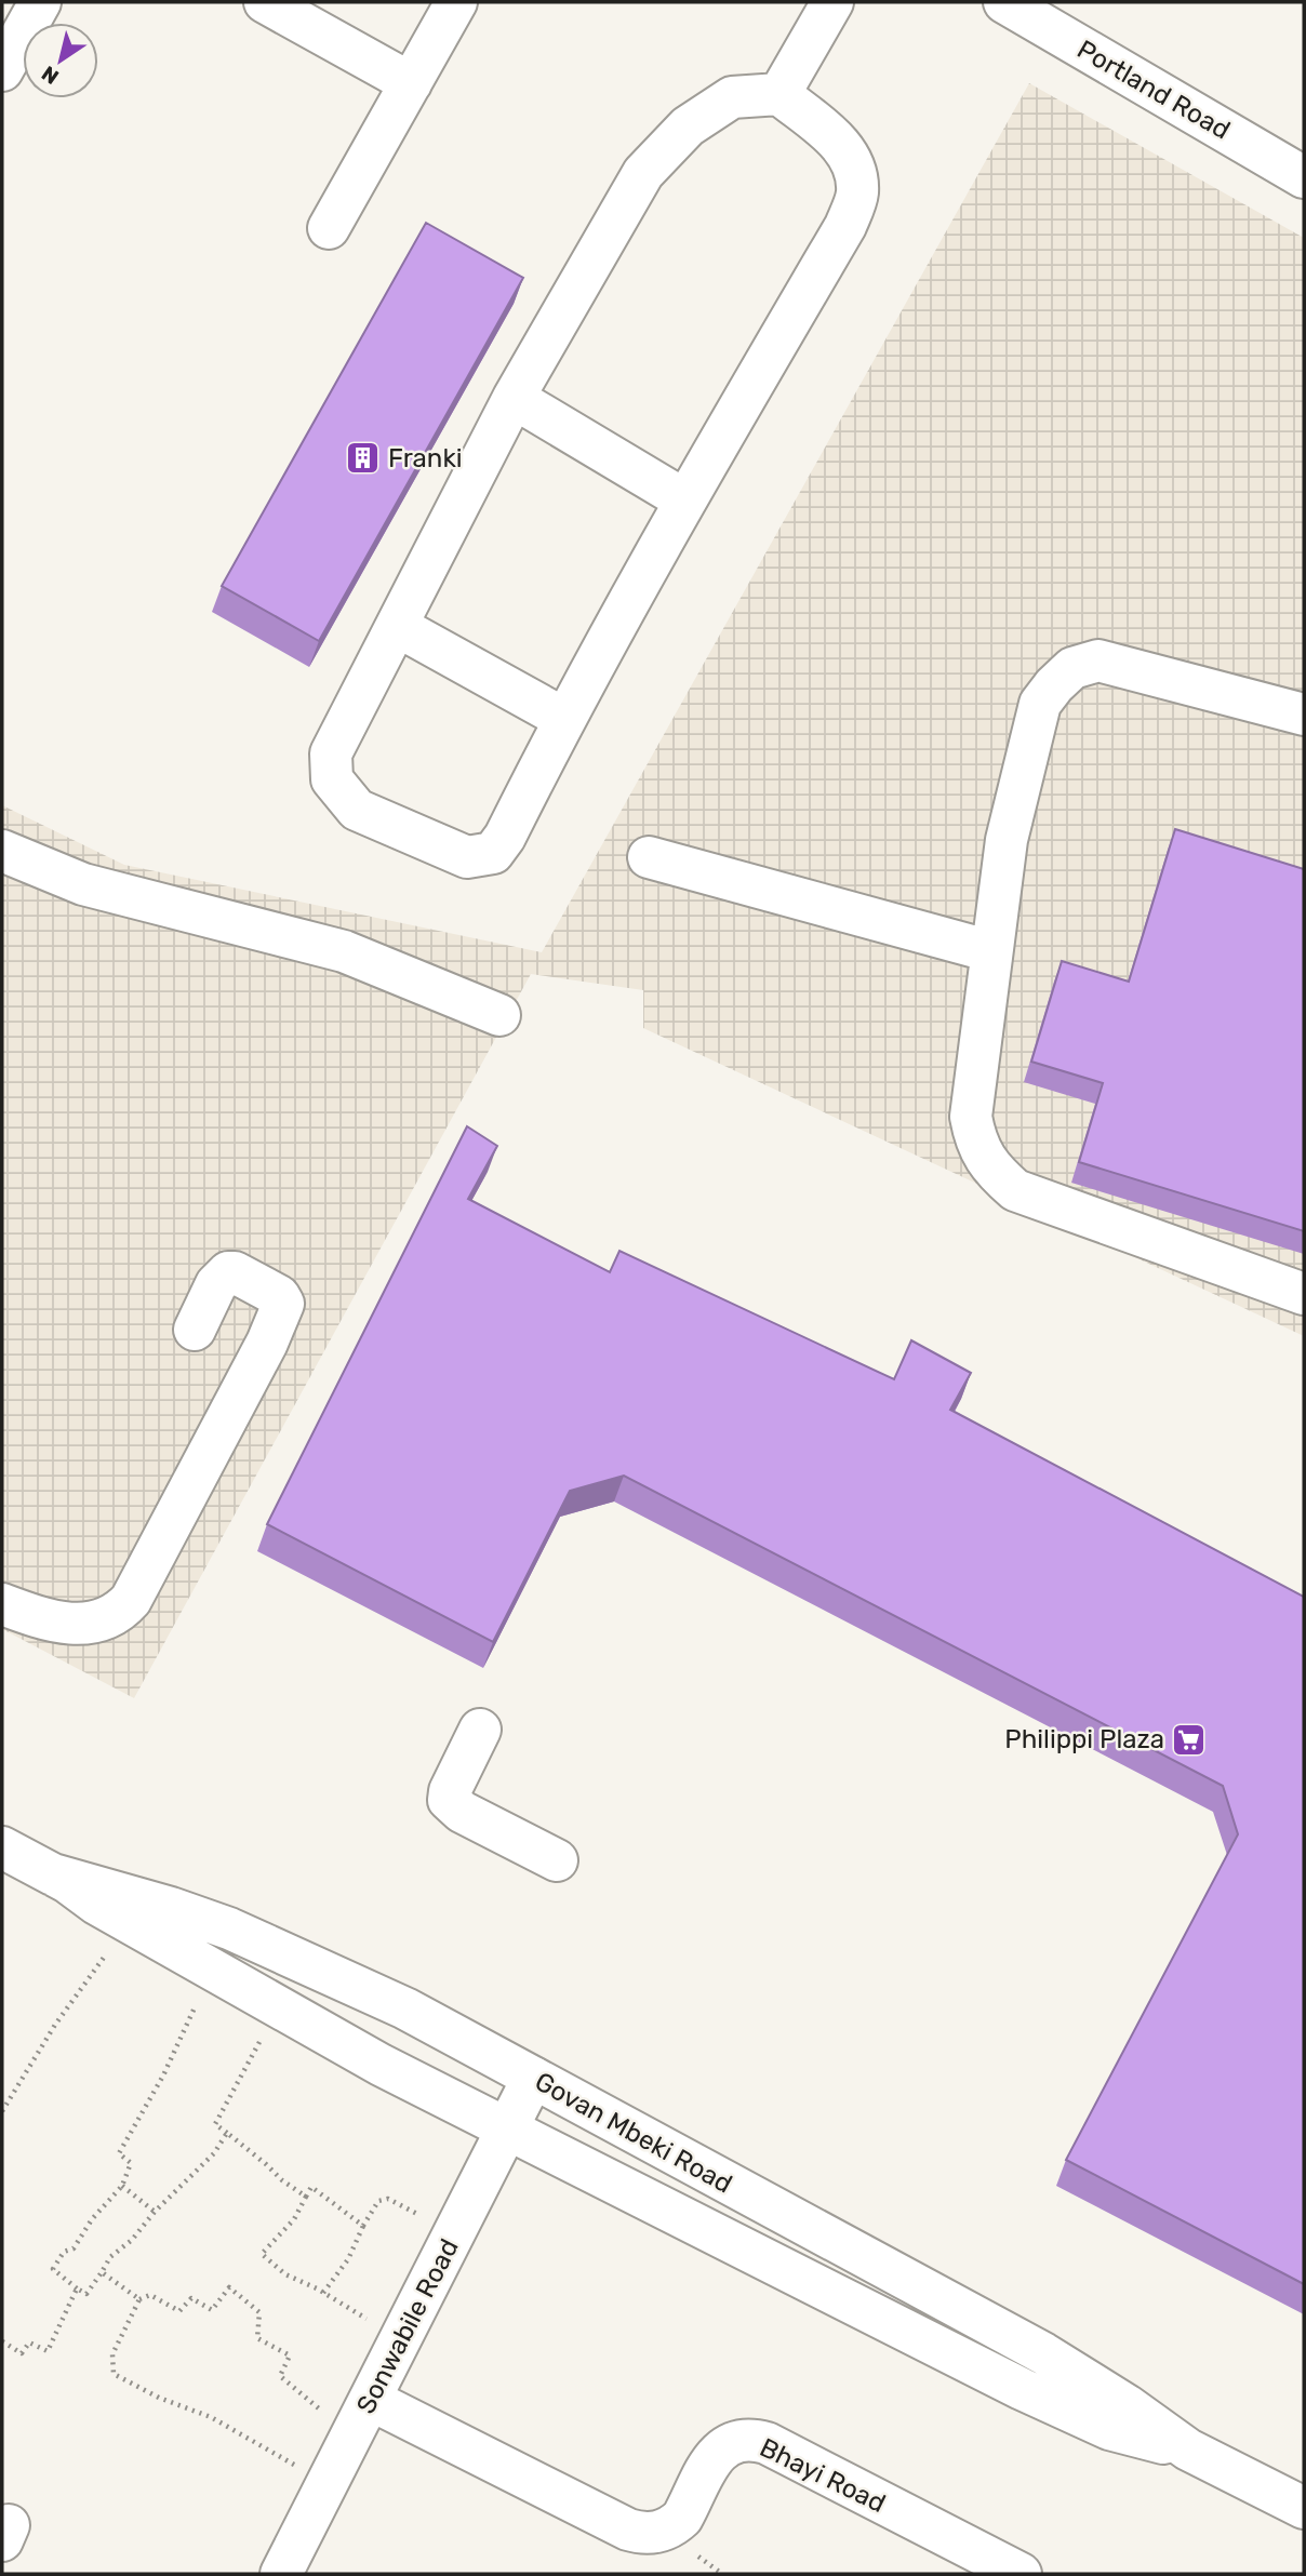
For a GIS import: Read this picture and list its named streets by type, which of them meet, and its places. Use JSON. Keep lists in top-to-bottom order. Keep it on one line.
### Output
{"streets":{"main road":["Portland Road","Govan Mbeki Road","Sonwabile Road","Bhayi Road"]},"crossings":[["Govan Mbeki Road","Sonwabile Road"],["Sonwabile Road","Bhayi Road"]],"places":{"building":["Franki"],"supermarket":["Philippi Plaza"]},"north":"bottom left"}
